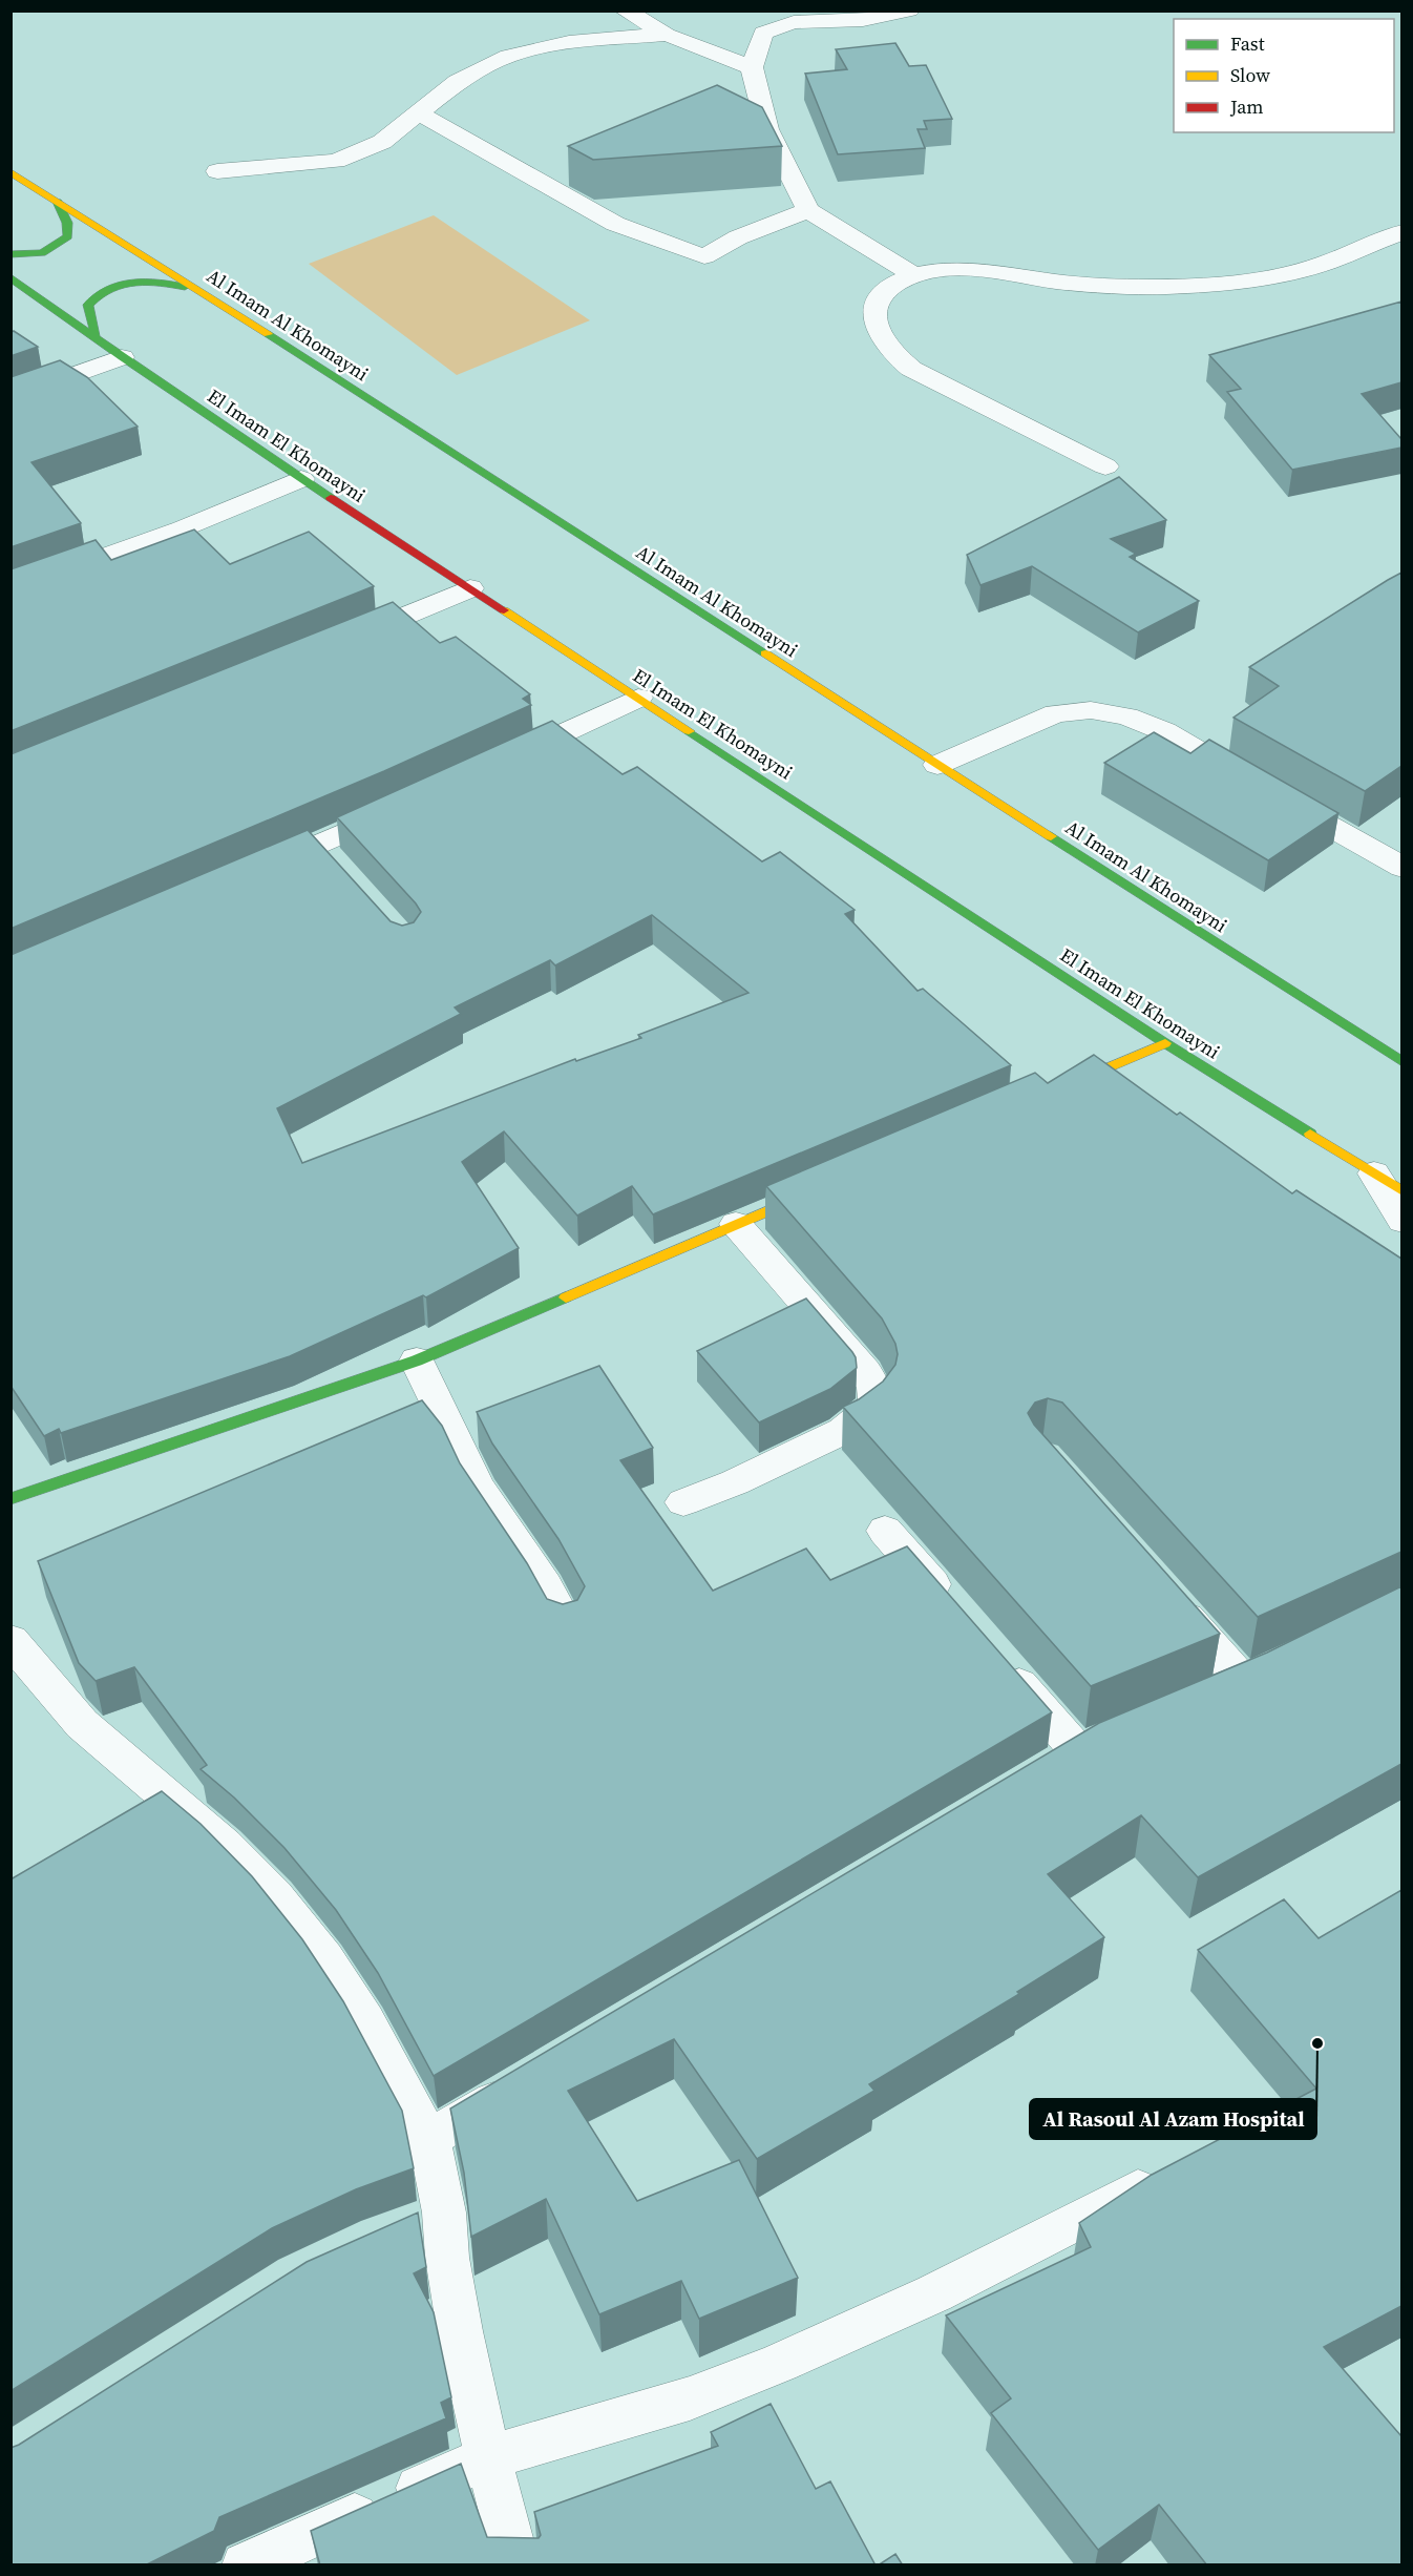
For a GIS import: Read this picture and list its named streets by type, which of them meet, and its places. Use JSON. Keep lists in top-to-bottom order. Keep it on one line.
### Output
{"streets":{"main road":["Al Imam Al Khomayni","El Imam El Khomayni"]},"places":["Al Rasoul Al Azam Hospital"],"legend":["Fast","Slow","Jam"]}
